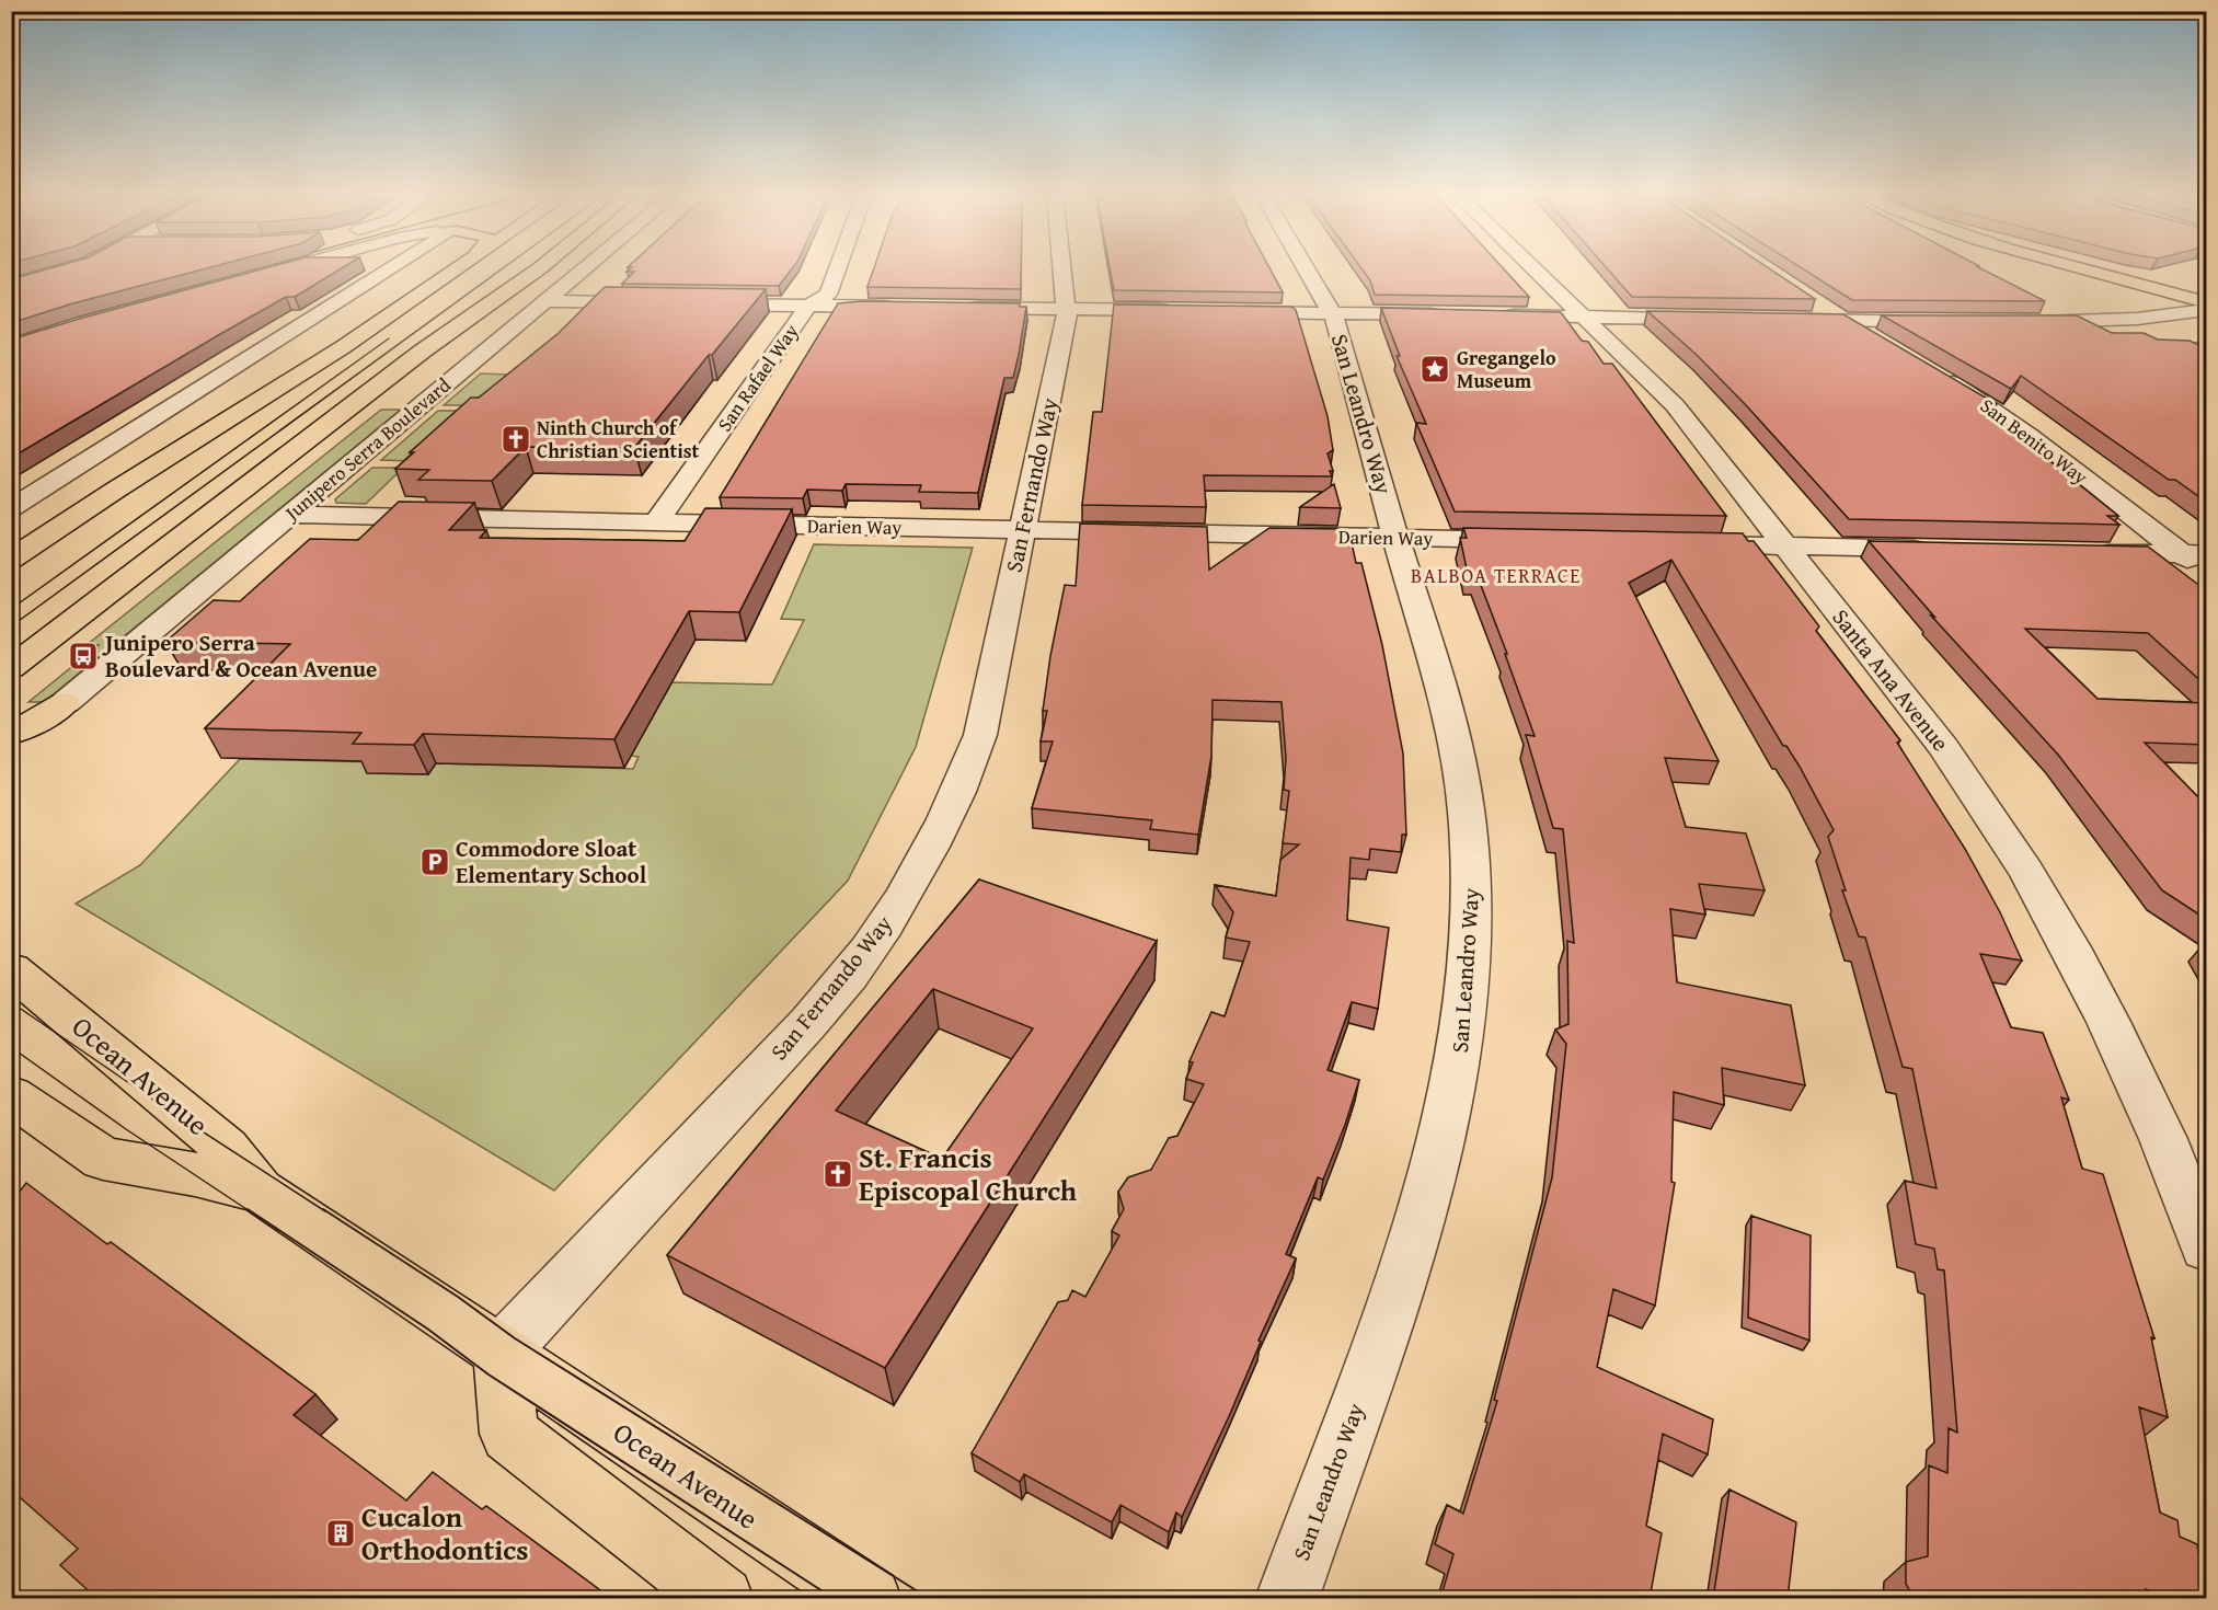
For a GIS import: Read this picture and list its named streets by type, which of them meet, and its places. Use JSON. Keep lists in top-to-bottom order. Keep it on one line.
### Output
{"streets":{"main road":["Junipero Serra Boulevard","Ocean Avenue"],"street":["San Rafael Way","San Leandro Way","San Benito Way","San Fernando Way","Darien Way","Santa Ana Avenue"]},"crossings":[["San Rafael Way","Darien Way"],["San Leandro Way","Darien Way"],["Junipero Serra Boulevard","Darien Way"],["San Fernando Way","Darien Way"],["San Fernando Way","Ocean Avenue"]],"districts":["BALBOA TERRACE"],"places":{"place":["Gregangelo Museum"],"church":["Ninth Church of Christian Scientist","St. Francis Episcopal Church"],"bus stop":["Junipero Serra Boulevard & Ocean Avenue"],"parking":["Commodore Sloat Elementary School"],"building":["Cucalon Orthodontics"]}}
